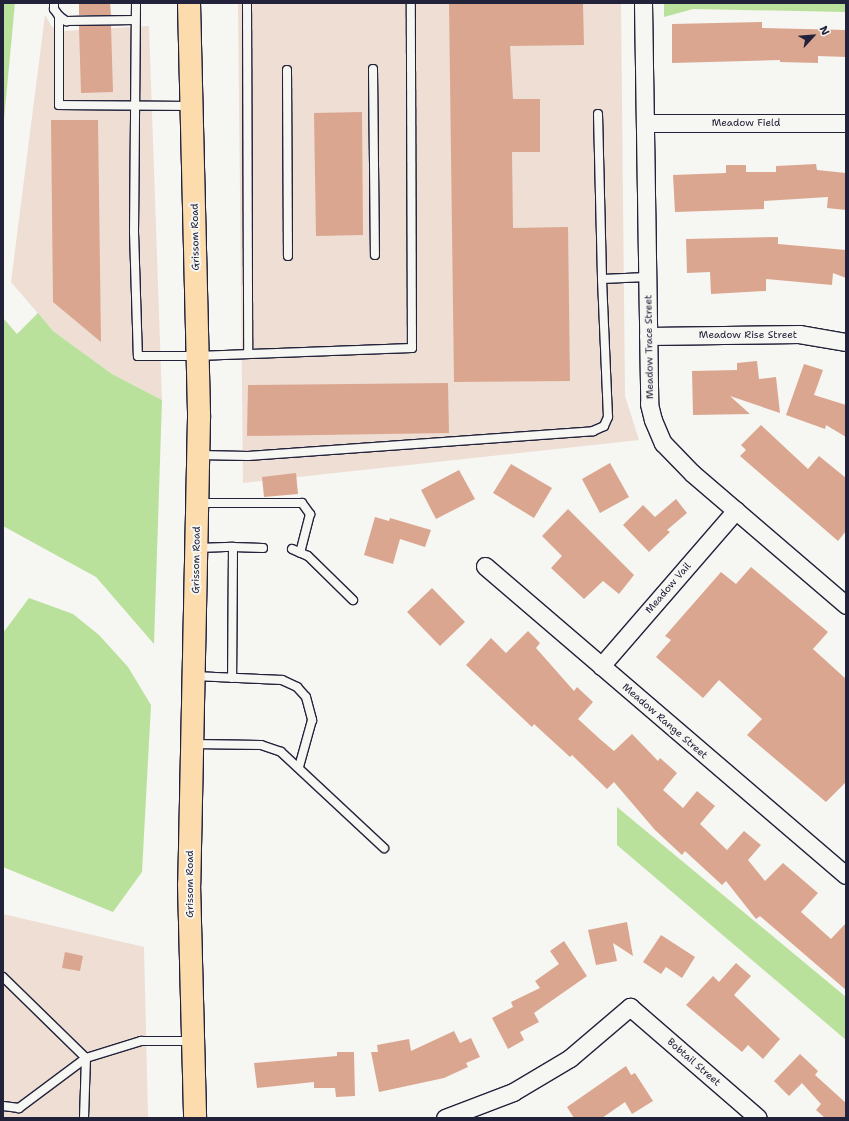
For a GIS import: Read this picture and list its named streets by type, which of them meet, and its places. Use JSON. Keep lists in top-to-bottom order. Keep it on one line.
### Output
{"streets":{"main road":["Grissom Road"],"street":["Meadow Field","Meadow Rise Street","Meadow Trace Street","Meadow Vail","Meadow Range Street","Bobtail Street"]},"crossings":[["Meadow Field","Meadow Trace Street"],["Meadow Rise Street","Meadow Trace Street"],["Meadow Trace Street","Meadow Vail"],["Meadow Vail","Meadow Range Street"]],"north":"top right"}
